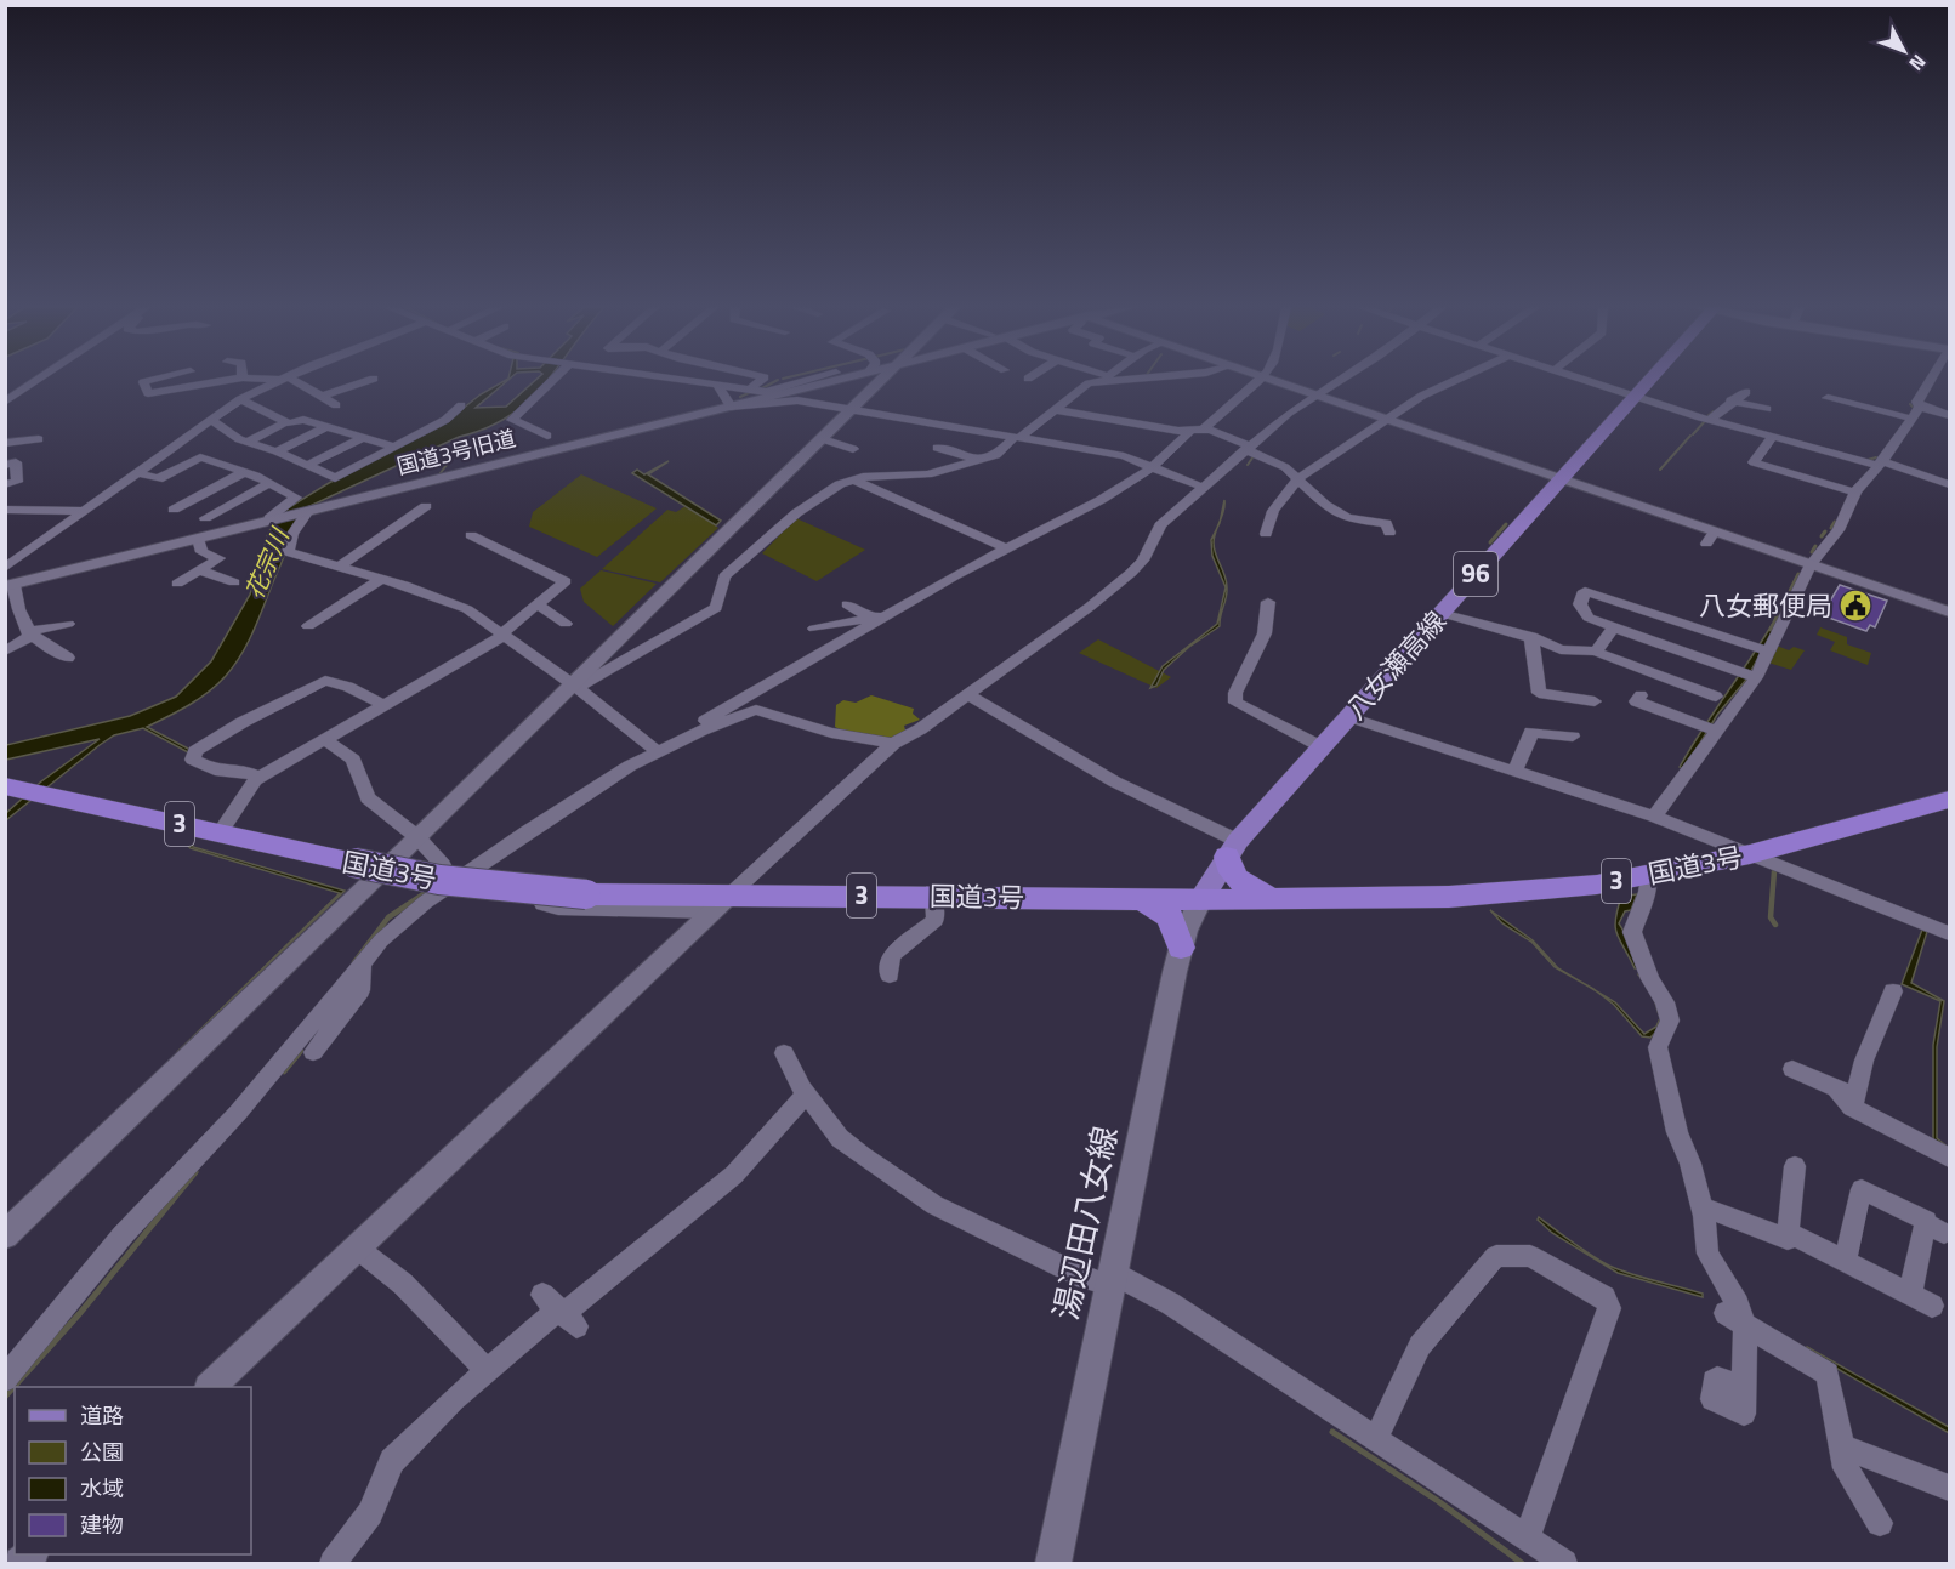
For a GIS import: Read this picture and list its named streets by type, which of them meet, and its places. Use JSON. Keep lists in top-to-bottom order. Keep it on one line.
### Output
{"streets":{"highway":["3","国道3号"],"main road":["96","八女瀬高線","湯辺田八女線"],"street":["国道3号旧道"]},"crossings":[["八女瀬高線","国道3号"],["八女瀬高線","湯辺田八女線"],["国道3号","湯辺田八女線"]],"water":["花宗川"],"places":{"public building":["八女郵便局"]},"legend":["道路","公園","水域","建物"],"north":"bottom right"}
